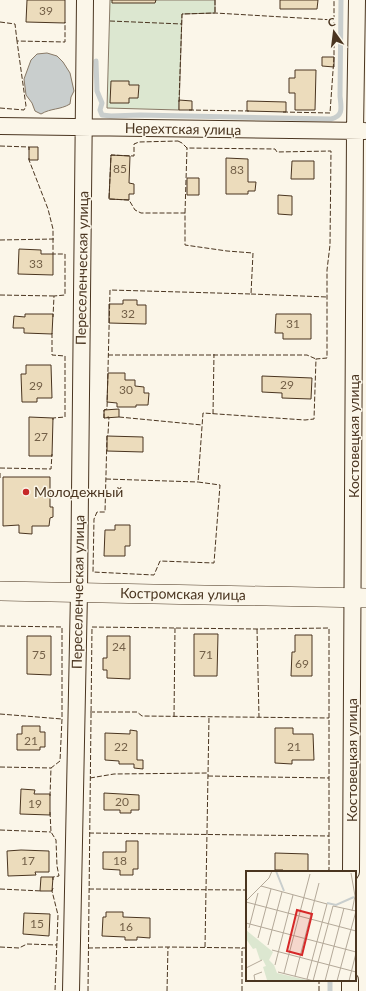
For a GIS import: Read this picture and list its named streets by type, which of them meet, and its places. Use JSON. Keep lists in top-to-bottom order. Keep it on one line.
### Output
{"streets":{"street":["Нерехтская улица","Переселенческая улица","Костовецкая улица","Костромская улица"]},"crossings":[["Нерехтская улица","Переселенческая улица"],["Нерехтская улица","Костовецкая улица"],["Переселенческая улица","Костромская улица"],["Костовецкая улица","Костромская улица"]],"places":["Молодежный"],"house_numbers":["39","85","83","33","32","31","29","29","30","27","24","75","71","69","21","22","21","20","19","17","18","15","16"],"north":"top"}
